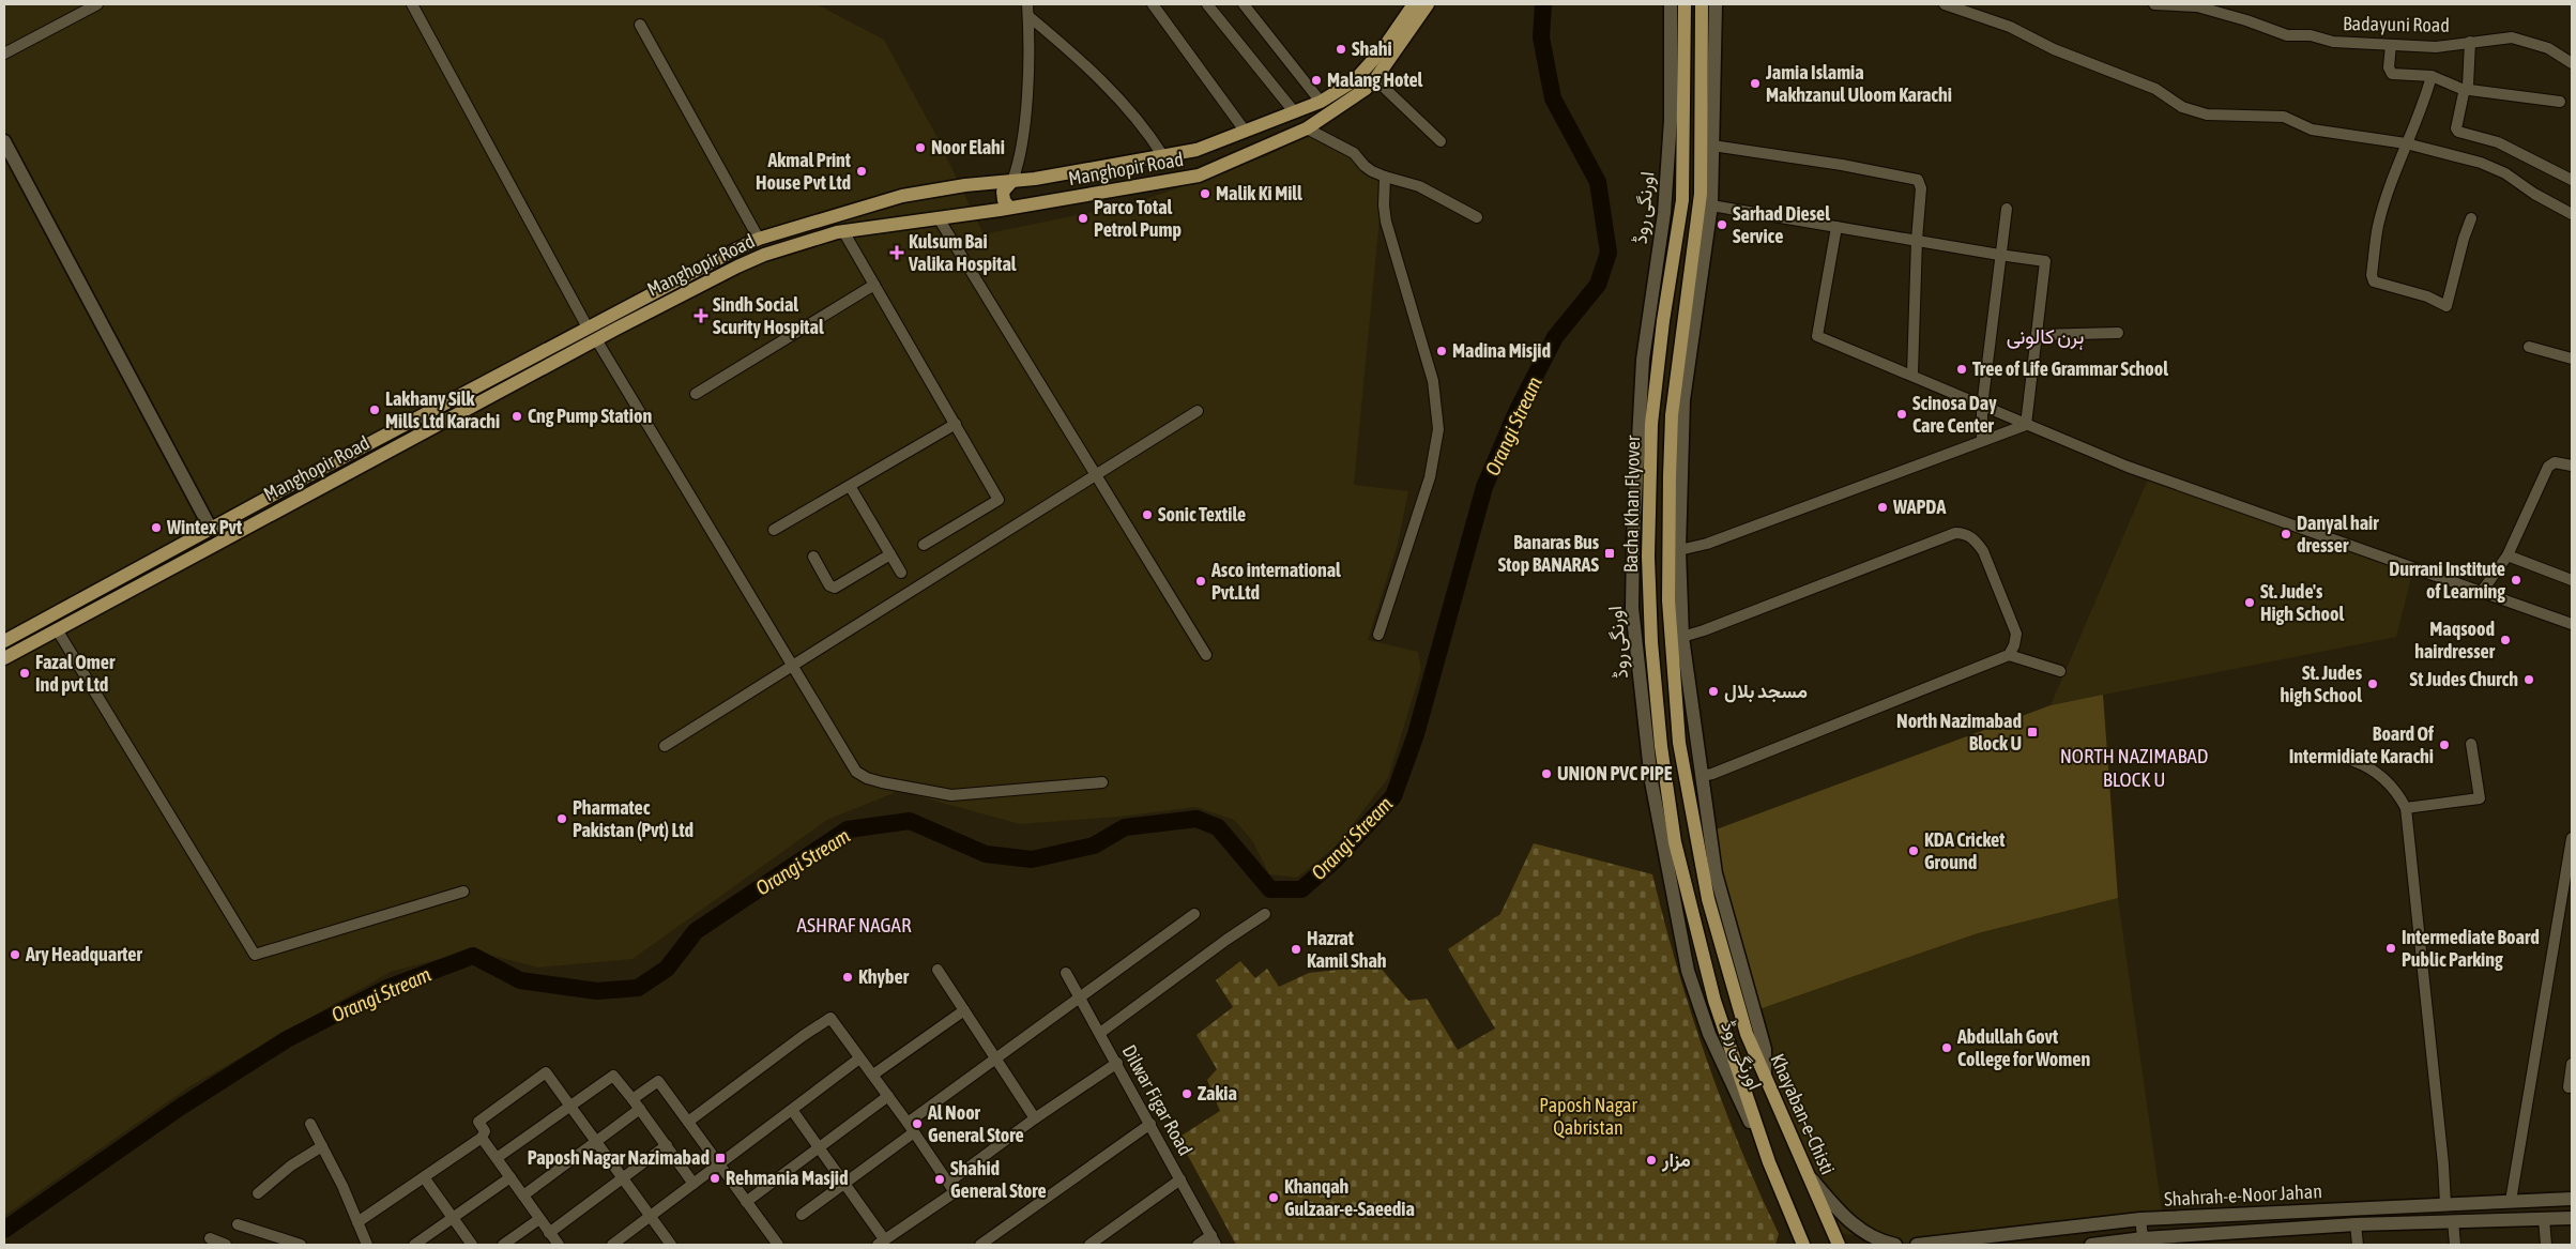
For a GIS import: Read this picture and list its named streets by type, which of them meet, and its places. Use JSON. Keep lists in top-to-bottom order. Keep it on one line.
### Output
{"streets":{"main road":["Manghopir Road","Bacha Khan Flyover","Khayaban-e-Chisti"],"street":["Badayuni Road","اورنگی روڈ","Dilwar Figar Road","Shahrah-e-Noor Jahan"]},"crossings":[["اورنگی روڈ","Bacha Khan Flyover"],["اورنگی روڈ","Khayaban-e-Chisti"],["Bacha Khan Flyover","Khayaban-e-Chisti"]],"districts":["ہرن کالونی","NORTH NAZIMABAD BLOCK U","ASHRAF NAGAR"],"water":["Orangi Stream"],"parks":["Paposh Nagar Qabristan"],"places":{"other":["Shahi","Malang Hotel","Jamia Islamia Makhzanul Uloom Karachi","Noor Elahi","Akmal Print House Pvt Ltd","Malik Ki Mill","Parco Total Petrol Pump","Sarhad Diesel Service","Madina Misjid","Tree of Life Grammar School","Lakhany Silk Mills Ltd Karachi","Scinosa Day Care Center","Cng Pump Station","WAPDA","Sonic Textile","Wintex Pvt","Danyal hair dresser","Durrani Institute of Learning","Asco international Pvt.Ltd","St. Jude's High School","Maqsood hairdresser","Fazal Omer Ind pvt Ltd","St Judes Church","St. Judes high School","مسجد بلال","Board Of Intermidiate Karachi","UNION PVC PIPE","Pharmatec Pakistan (Pvt) Ltd","KDA Cricket Ground","Intermediate Board Public Parking","Hazrat Kamil Shah","Ary Headquarter","Khyber","Abdullah Govt College for Women","Zakia","Al Noor General Store","مزار","Rehmania Masjid","Shahid General Store","Khanqah Gulzaar-e-Saeedia"],"health":["Kulsum Bai Valika Hospital","Sindh Social Scurity Hospital"],"transit":["Banaras Bus Stop BANARAS","North Nazimabad Block U","Paposh Nagar Nazimabad"]}}
